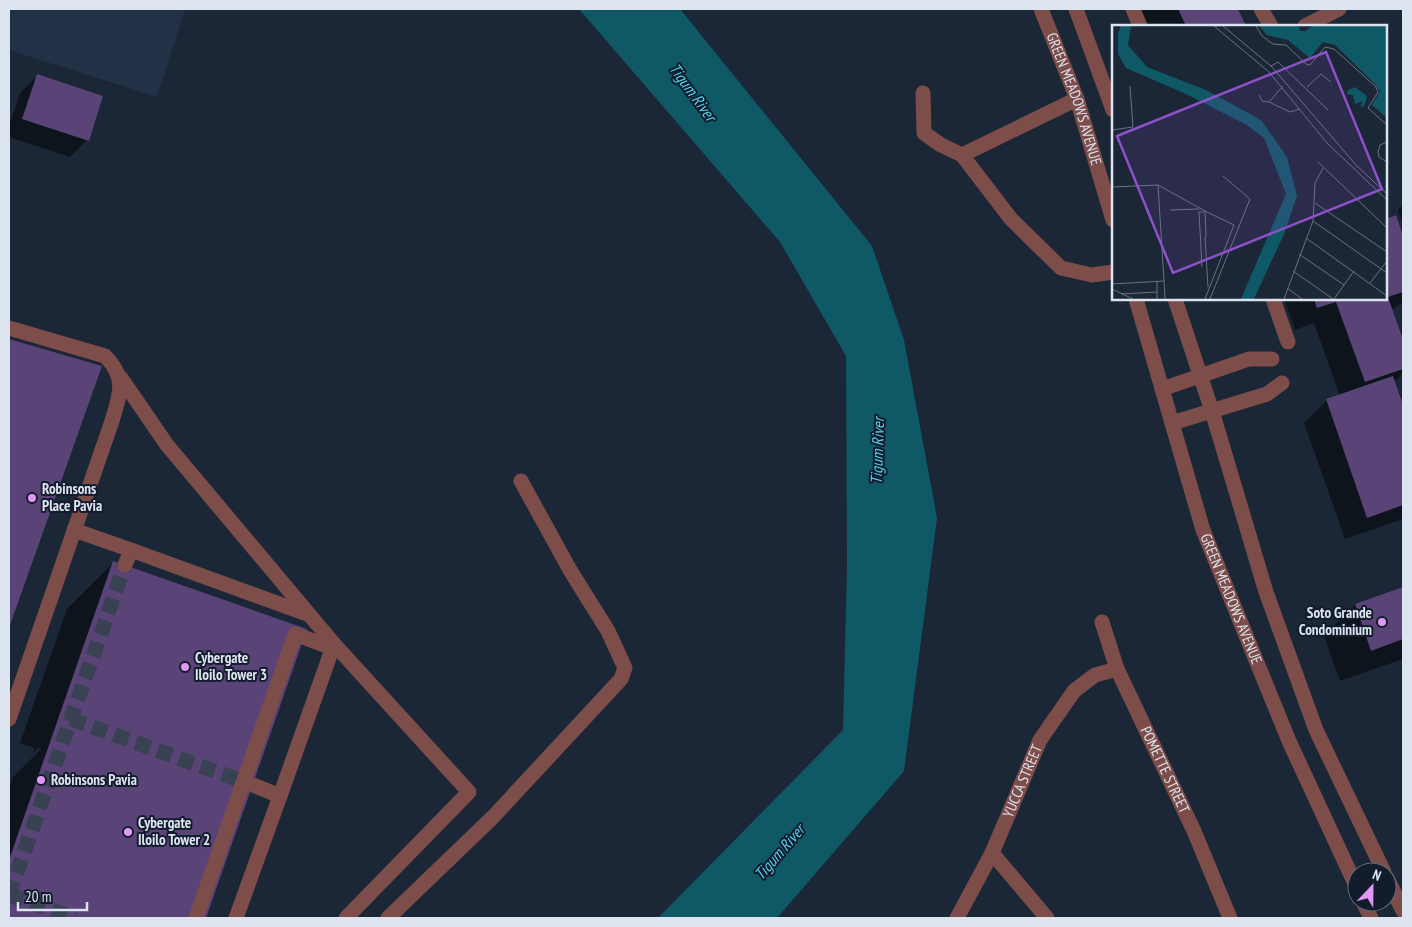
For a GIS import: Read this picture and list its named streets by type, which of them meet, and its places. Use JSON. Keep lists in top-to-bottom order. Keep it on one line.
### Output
{"streets":{"street":["GREEN MEADOWS AVENUE","POMETTE STREET","YUCCA STREET"]},"crossings":[["POMETTE STREET","YUCCA STREET"]],"water":["Tigum River"],"places":["Robinsons Place Pavia","Soto Grande Condominium","Cybergate Iloilo Tower 3","Robinsons Pavia","Cybergate Iloilo Tower 2"],"scale_bar":"20 m","north":"top"}
